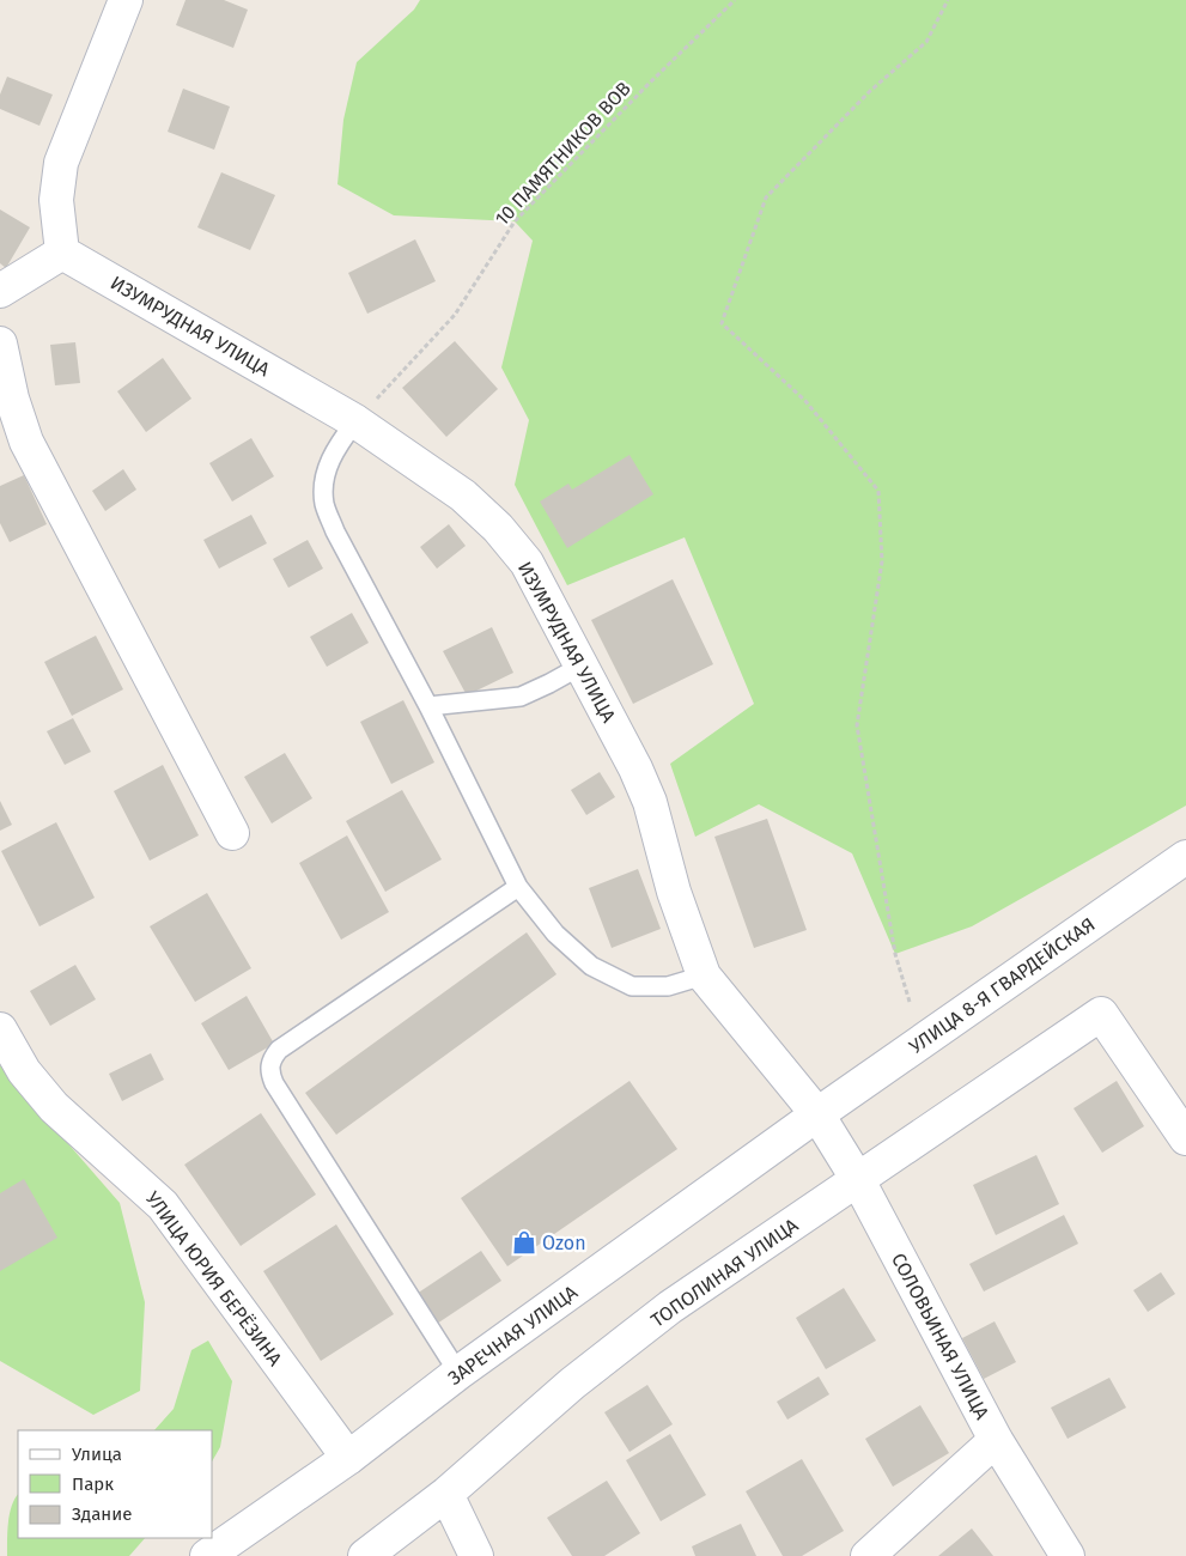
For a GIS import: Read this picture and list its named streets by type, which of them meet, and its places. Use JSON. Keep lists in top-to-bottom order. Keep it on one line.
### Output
{"streets":{"street":["ИЗУМРУДНАЯ УЛИЦА","УЛИЦА 8-Я ГВАРДЕЙСКАЯ","ТОПОЛИНАЯ УЛИЦА","УЛИЦА ЮРИЯ БЕРЁЗИНА","ЗАРЕЧНАЯ УЛИЦА","СОЛОВЬИНАЯ УЛИЦА"],"path":["10 ПАМЯТНИКОВ ВОВ"]},"crossings":[["10 ПАМЯТНИКОВ ВОВ","ИЗУМРУДНАЯ УЛИЦА"],["ИЗУМРУДНАЯ УЛИЦА","УЛИЦА 8-Я ГВАРДЕЙСКАЯ"],["ИЗУМРУДНАЯ УЛИЦА","ЗАРЕЧНАЯ УЛИЦА"],["ИЗУМРУДНАЯ УЛИЦА","СОЛОВЬИНАЯ УЛИЦА"],["УЛИЦА 8-Я ГВАРДЕЙСКАЯ","ЗАРЕЧНАЯ УЛИЦА"],["УЛИЦА 8-Я ГВАРДЕЙСКАЯ","СОЛОВЬИНАЯ УЛИЦА"],["ТОПОЛИНАЯ УЛИЦА","СОЛОВЬИНАЯ УЛИЦА"],["УЛИЦА ЮРИЯ БЕРЁЗИНА","ЗАРЕЧНАЯ УЛИЦА"],["ЗАРЕЧНАЯ УЛИЦА","СОЛОВЬИНАЯ УЛИЦА"]],"places":{"shop":["Ozon"]},"legend":["Улица","Парк","Здание"]}
